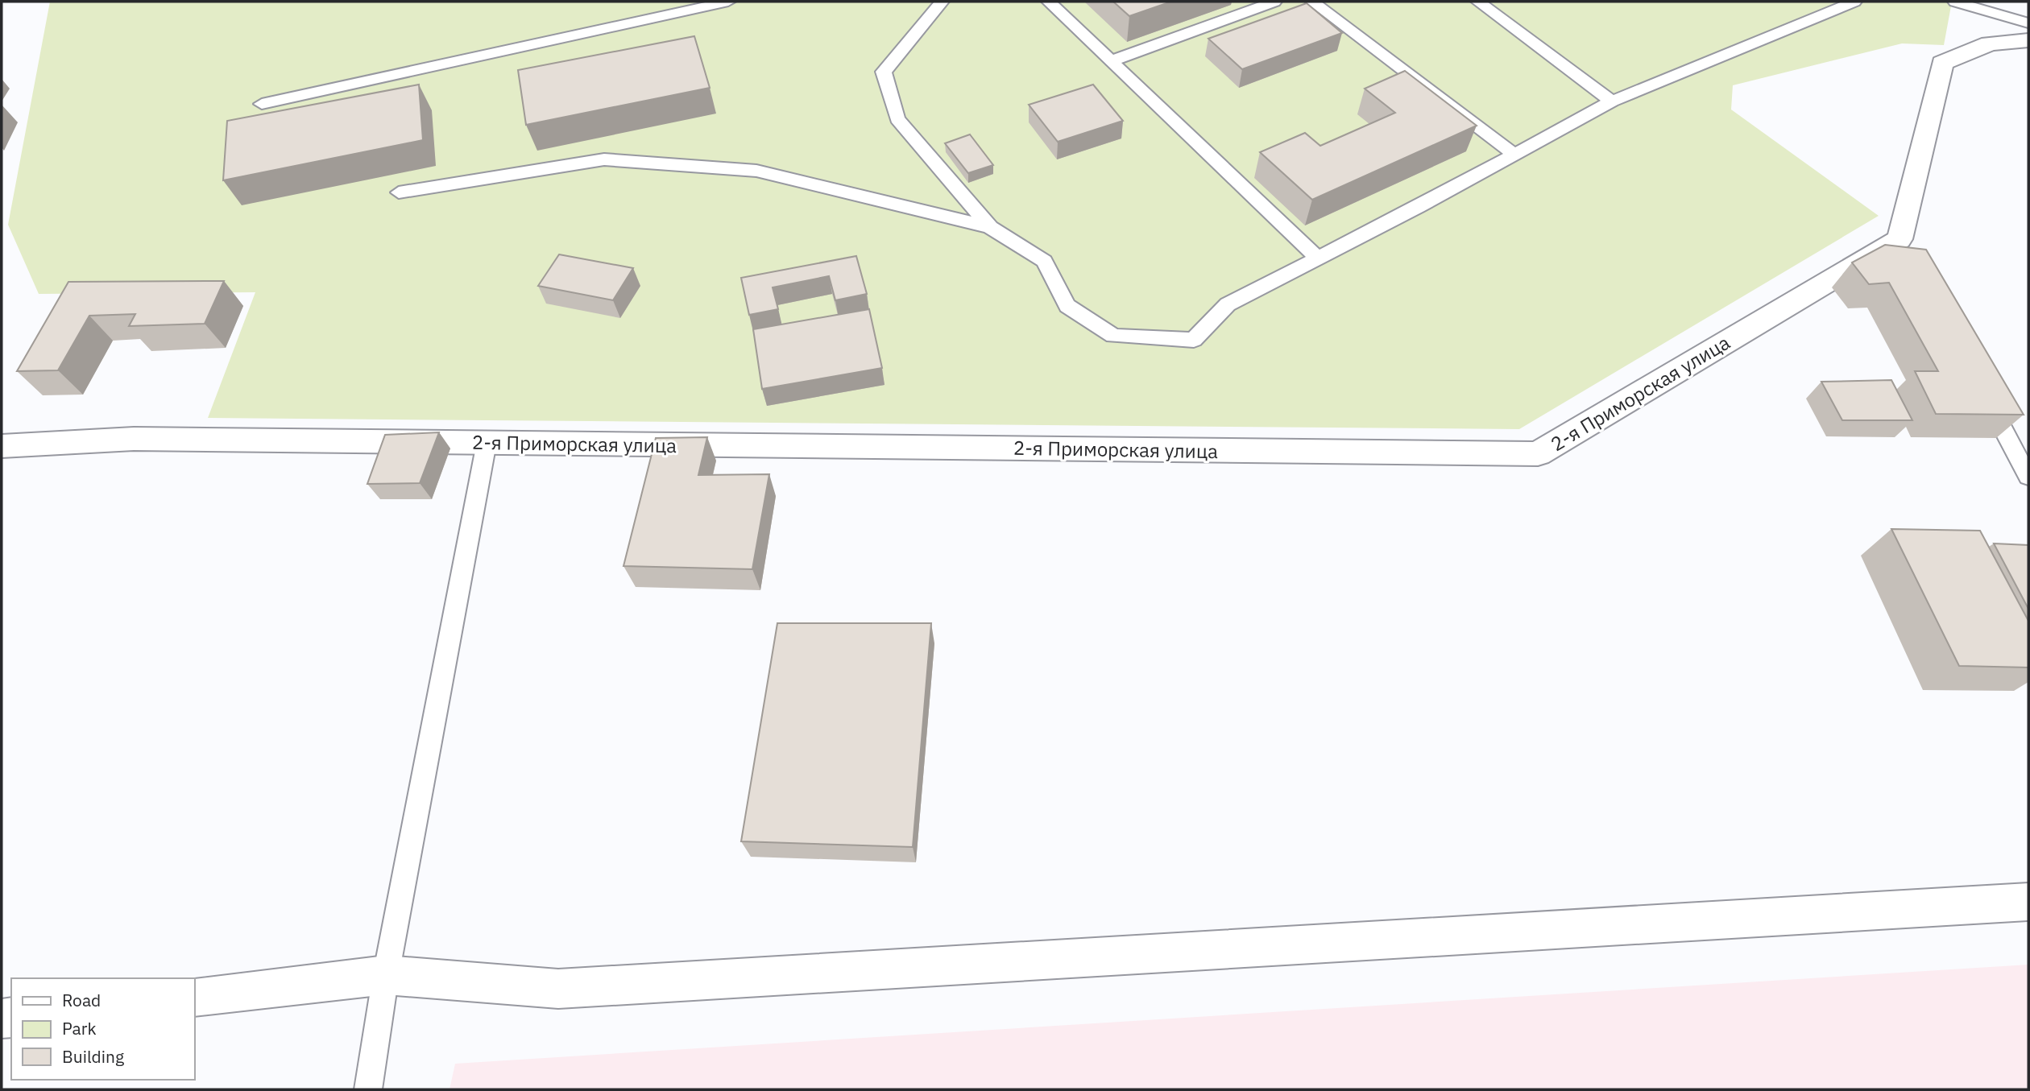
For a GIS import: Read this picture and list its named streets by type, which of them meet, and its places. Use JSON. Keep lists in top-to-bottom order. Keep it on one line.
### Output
{"streets":{"street":["2-я Приморская улица"]},"legend":["Road","Park","Building"]}
